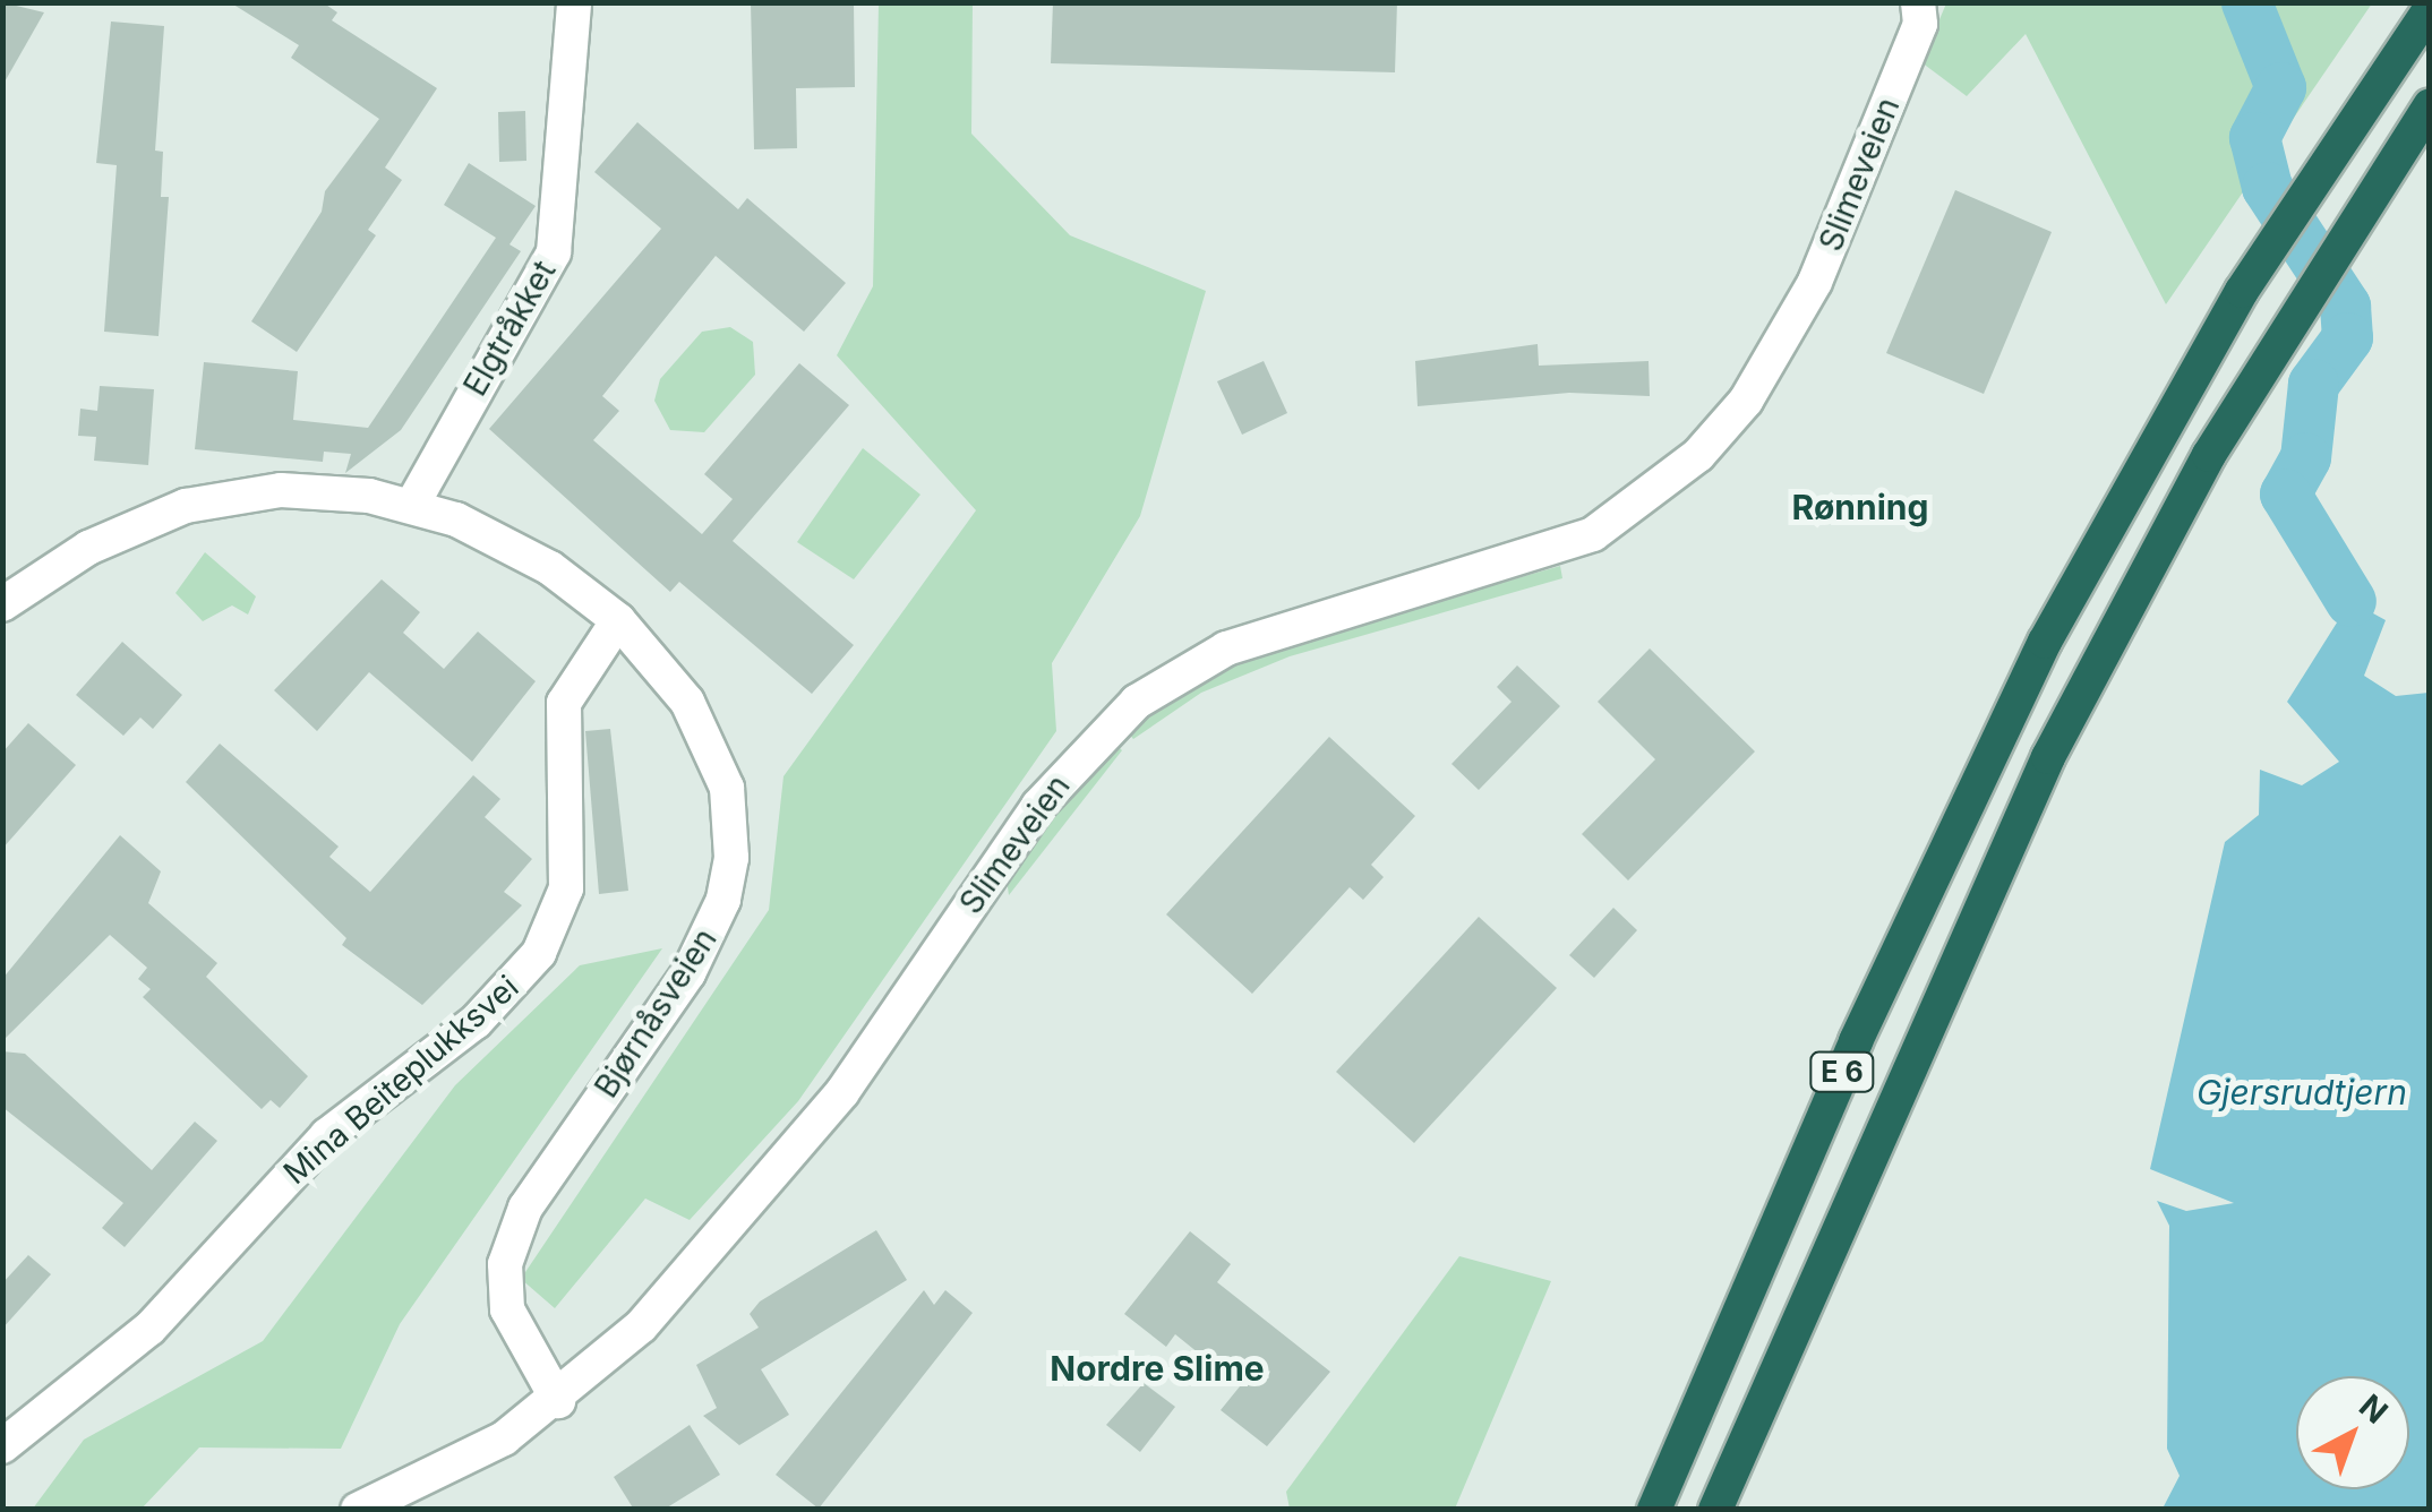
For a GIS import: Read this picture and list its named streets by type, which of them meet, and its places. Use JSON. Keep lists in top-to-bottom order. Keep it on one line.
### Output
{"streets":{"highway":["E 6"],"street":["Slimeveien","Elgtråkket","Bjørnåsveien","Mina Beiteplukksvei"]},"crossings":[["Slimeveien","Bjørnåsveien"],["Elgtråkket","Bjørnåsveien"],["Bjørnåsveien","Mina Beiteplukksvei"]],"districts":["Rønning","Nordre Slime"],"water":["Gjersrudtjern"],"north":"top right"}
